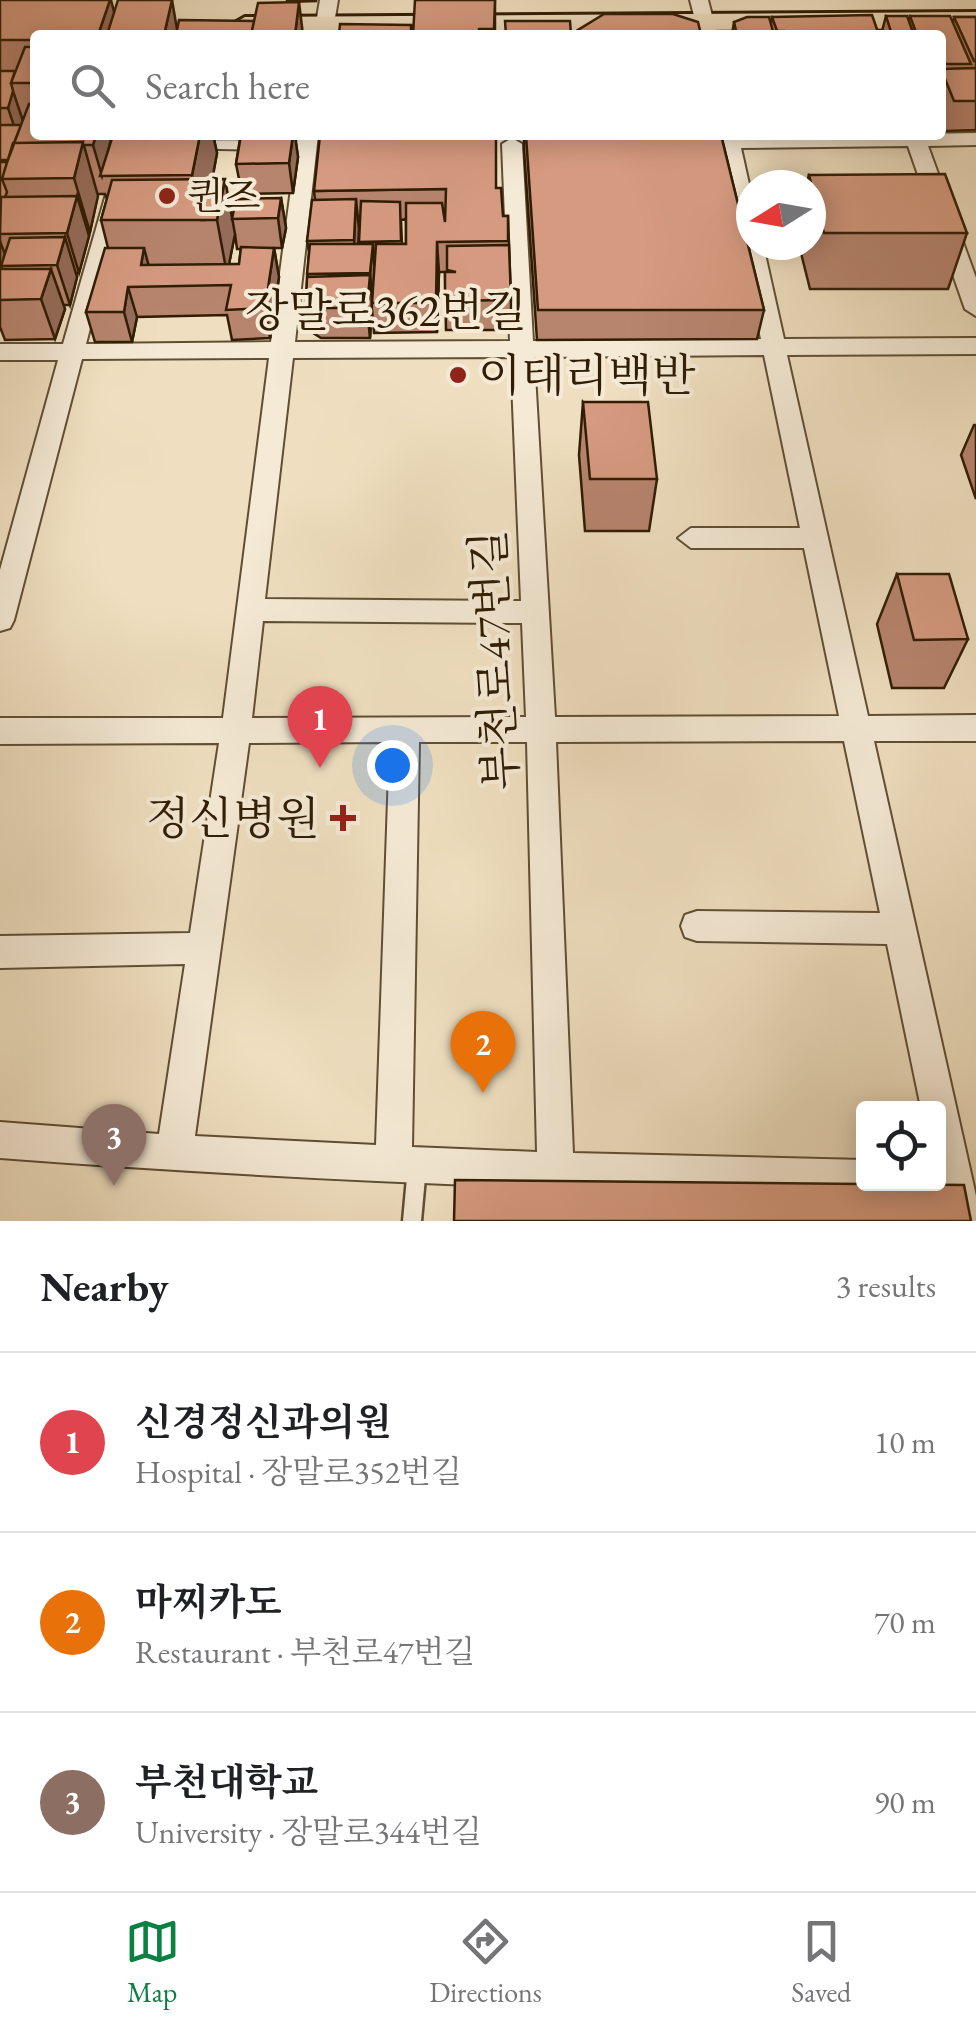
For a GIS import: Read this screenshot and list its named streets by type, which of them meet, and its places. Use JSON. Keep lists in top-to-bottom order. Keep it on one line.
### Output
{"streets":{"street":["장말로362번길","부천로47번길"]},"crossings":[["장말로362번길","부천로47번길"]],"places":{"other":["퀸즈","이태리백반"],"health":["정신병원"]},"north":"left","page":{"search":"Search here","pins":["1","2","3"],"heading":["Nearby","3 results"],"list":[{"mark":"1","name":"신경정신과의원","note":"Hospital · 장말로352번길","value":"10 m"},{"mark":"2","name":"마찌카도","note":"Restaurant · 부천로47번길","value":"70 m"},{"mark":"3","name":"부천대학교","note":"University · 장말로344번길","value":"90 m"}],"nav":["Map","Directions","Saved"]}}
